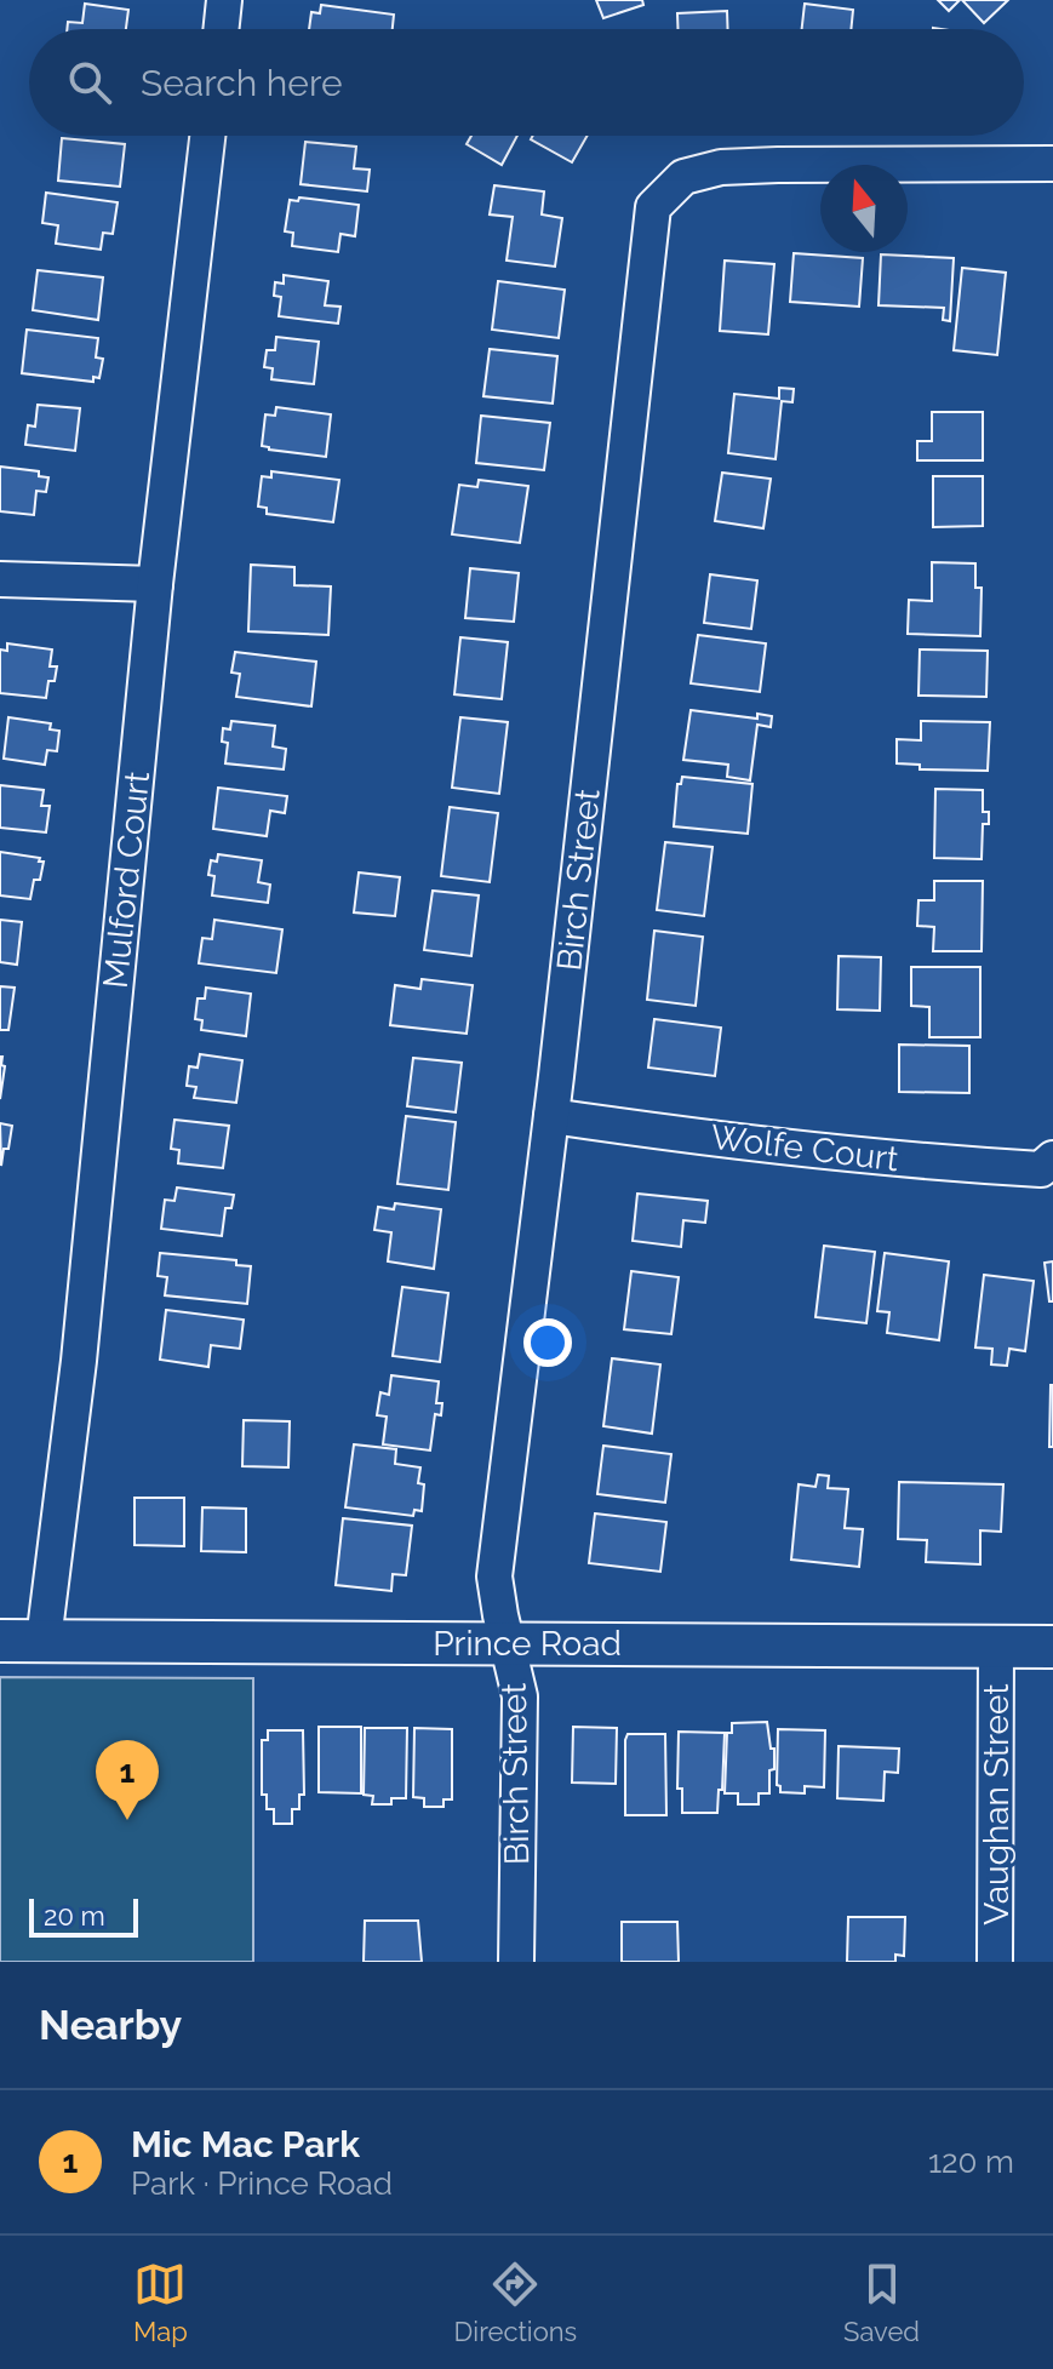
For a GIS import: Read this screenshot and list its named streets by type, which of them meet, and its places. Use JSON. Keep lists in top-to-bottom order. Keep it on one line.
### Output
{"streets":{"street":["Mulford Court","Birch Street","Wolfe Court","Prince Road","Vaughan Street"]},"crossings":[["Mulford Court","Prince Road"],["Birch Street","Wolfe Court"],["Birch Street","Prince Road"],["Prince Road","Vaughan Street"]],"scale_bar":"20 m","north":"top","page":{"search":"Search here","pins":"1","scale":"20 m","heading":"Nearby","list":[{"mark":"1","name":"Mic Mac Park","note":"Park · Prince Road","value":"120 m"}],"nav":["Map","Directions","Saved"]}}
